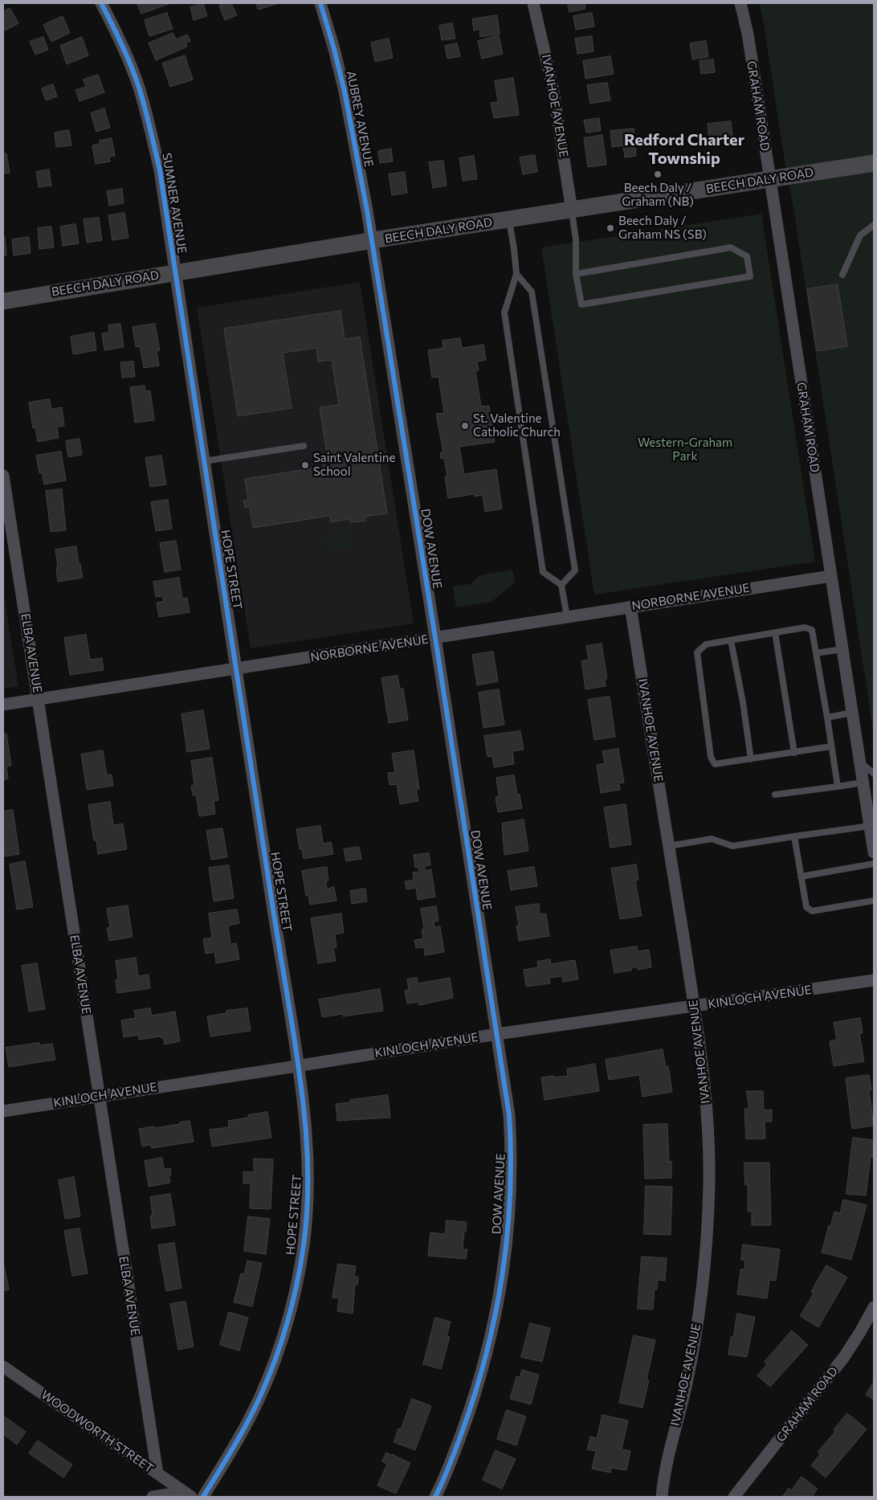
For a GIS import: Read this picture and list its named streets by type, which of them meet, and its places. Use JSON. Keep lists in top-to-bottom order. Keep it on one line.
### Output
{"streets":{"main road":["BEECH DALY ROAD"],"street":["IVANHOE AVENUE","GRAHAM ROAD","AUBREY AVENUE","SUMNER AVENUE","DOW AVENUE","HOPE STREET","NORBORNE AVENUE","ELBA AVENUE","KINLOCH AVENUE","WOODWORTH STREET"]},"crossings":[["IVANHOE AVENUE","BEECH DALY ROAD"],["IVANHOE AVENUE","NORBORNE AVENUE"],["IVANHOE AVENUE","KINLOCH AVENUE"],["GRAHAM ROAD","BEECH DALY ROAD"],["GRAHAM ROAD","NORBORNE AVENUE"],["AUBREY AVENUE","BEECH DALY ROAD"],["AUBREY AVENUE","DOW AVENUE"],["BEECH DALY ROAD","SUMNER AVENUE"],["BEECH DALY ROAD","DOW AVENUE"],["BEECH DALY ROAD","HOPE STREET"],["SUMNER AVENUE","HOPE STREET"],["DOW AVENUE","NORBORNE AVENUE"],["DOW AVENUE","KINLOCH AVENUE"],["HOPE STREET","NORBORNE AVENUE"],["HOPE STREET","KINLOCH AVENUE"],["NORBORNE AVENUE","ELBA AVENUE"],["ELBA AVENUE","KINLOCH AVENUE"],["ELBA AVENUE","WOODWORTH STREET"]],"districts":["Redford Charter Township"],"parks":["Western-Graham Park"],"places":["Beech Daly / Graham (NB)","Beech Daly / Graham NS (SB)","St. Valentine Catholic Church","Saint Valentine School"]}
